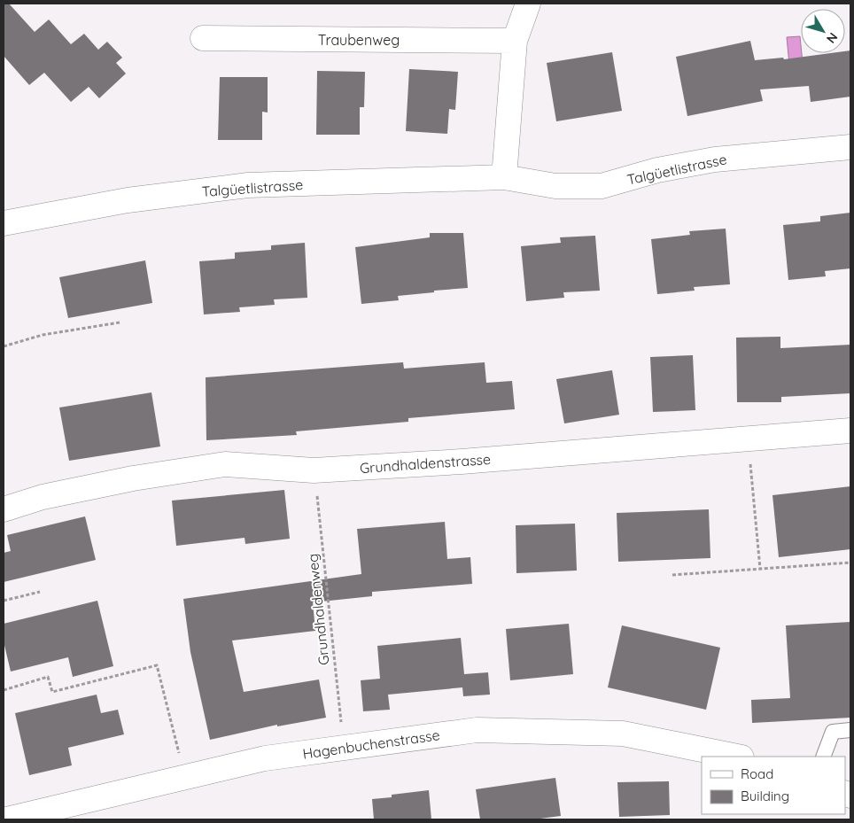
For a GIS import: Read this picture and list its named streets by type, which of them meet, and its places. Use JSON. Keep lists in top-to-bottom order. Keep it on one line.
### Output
{"streets":{"street":["Traubenweg","Talgüetlistrasse","Grundhaldenstrasse","Hagenbuchenstrasse"],"path":["Grundhaldenweg"]},"crossings":[["Grundhaldenstrasse","Grundhaldenweg"],["Grundhaldenweg","Hagenbuchenstrasse"]],"legend":["Road","Building"],"north":"bottom right"}
